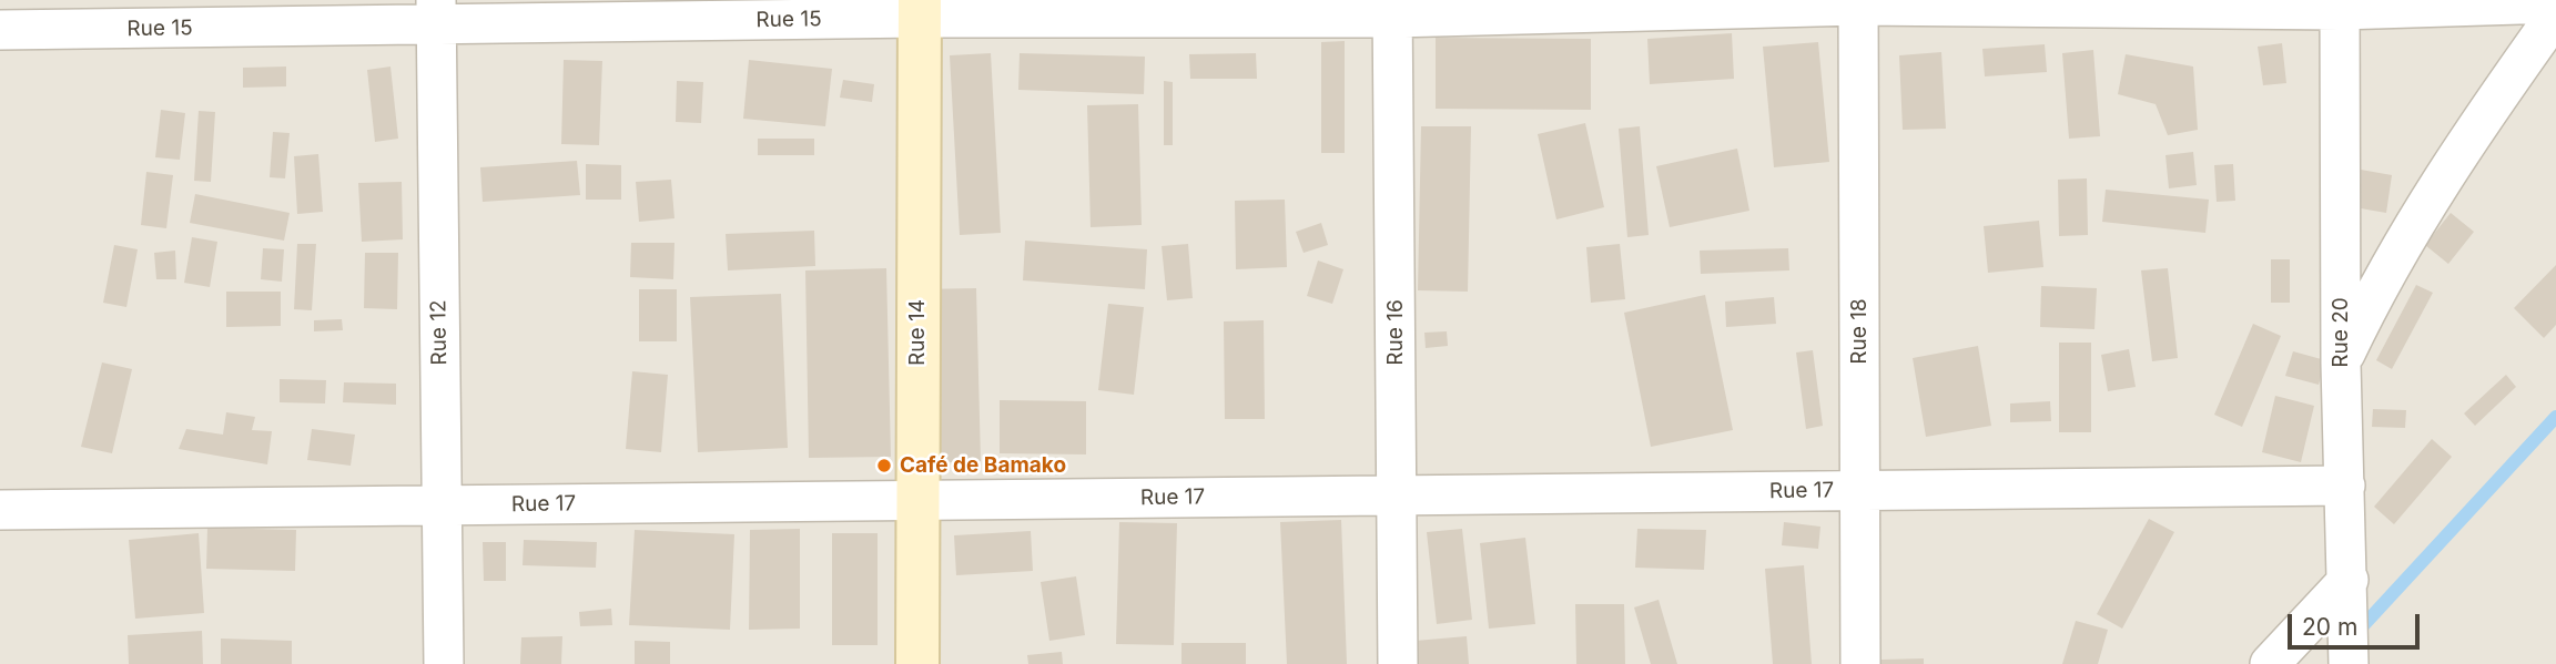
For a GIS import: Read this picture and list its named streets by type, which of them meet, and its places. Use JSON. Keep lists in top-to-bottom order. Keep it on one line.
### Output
{"streets":{"street":["Rue 15","Rue 18","Rue 12","Rue 14","Rue 16","Rue 20","Rue 17"]},"crossings":[["Rue 15","Rue 18"],["Rue 15","Rue 12"],["Rue 15","Rue 14"],["Rue 15","Rue 16"],["Rue 15","Rue 20"],["Rue 18","Rue 17"],["Rue 12","Rue 17"],["Rue 14","Rue 17"],["Rue 16","Rue 17"],["Rue 20","Rue 17"]],"places":["Café de Bamako"],"scale_bar":"20 m"}
